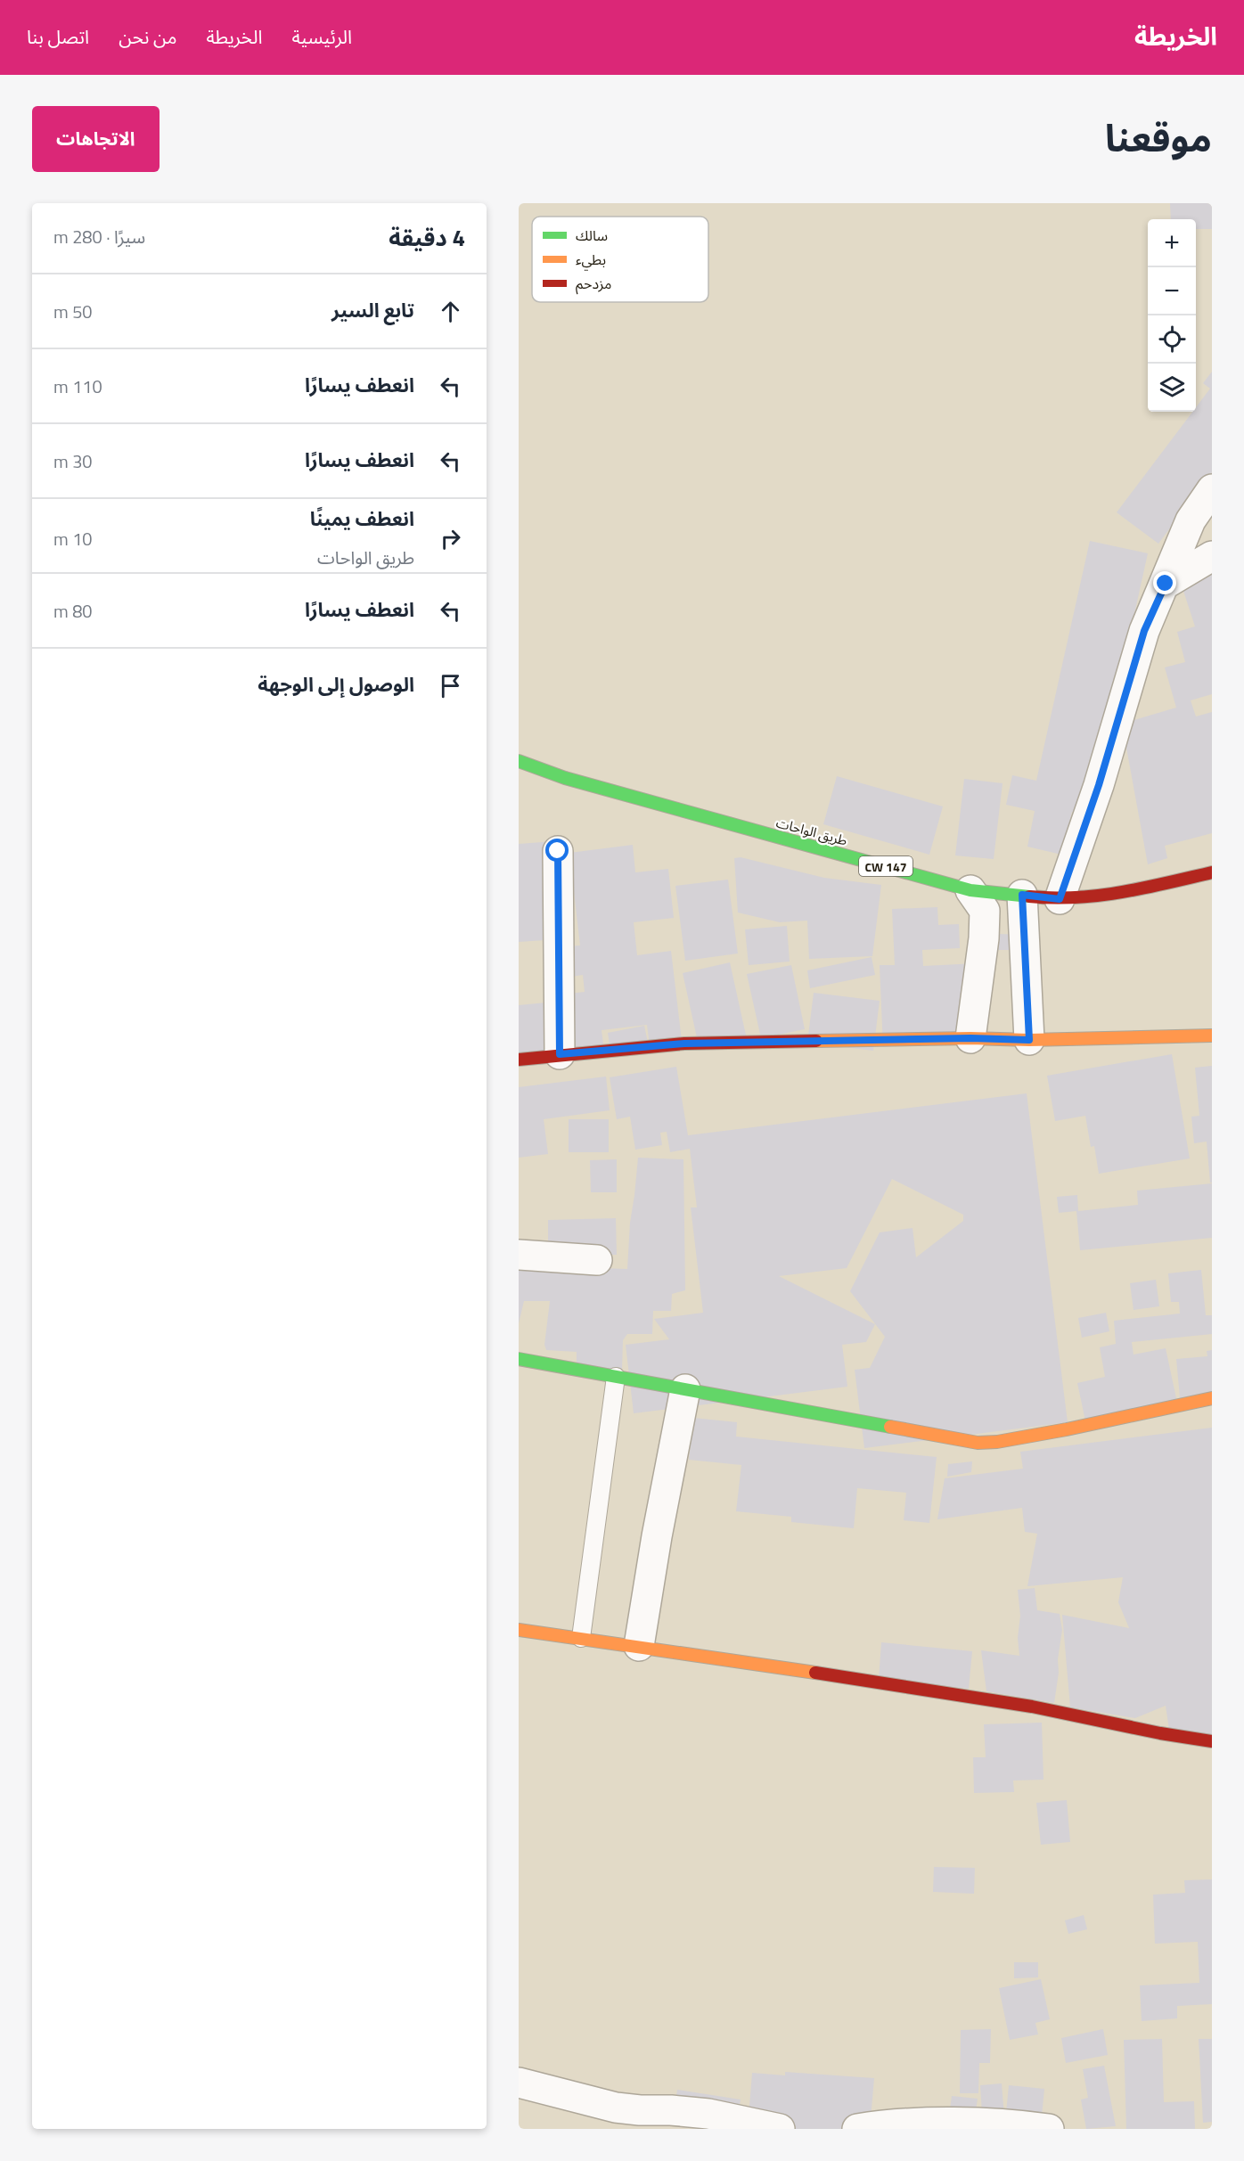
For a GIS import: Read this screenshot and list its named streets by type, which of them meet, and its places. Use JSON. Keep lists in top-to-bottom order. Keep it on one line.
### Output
{"streets":{"street":["طريق الواحات","CW 147"]},"legend":["سالك","بطيء","مزدحم"],"page":{"header":"الخريطة","nav":["الرئيسية","الخريطة","من نحن","اتصل بنا"],"title":"موقعنا","buttons":"الاتجاهات","heading":["4 دقيقة","سيرًا · 280 m"],"map_buttons":["+","−"],"list":[["تابع السير","50 m"],["انعطف يسارًا","110 m"],["انعطف يسارًا","30 m"],["انعطف يمينًا","طريق الواحات","10 m"],["انعطف يسارًا","80 m"],"الوصول إلى الوجهة"]}}
